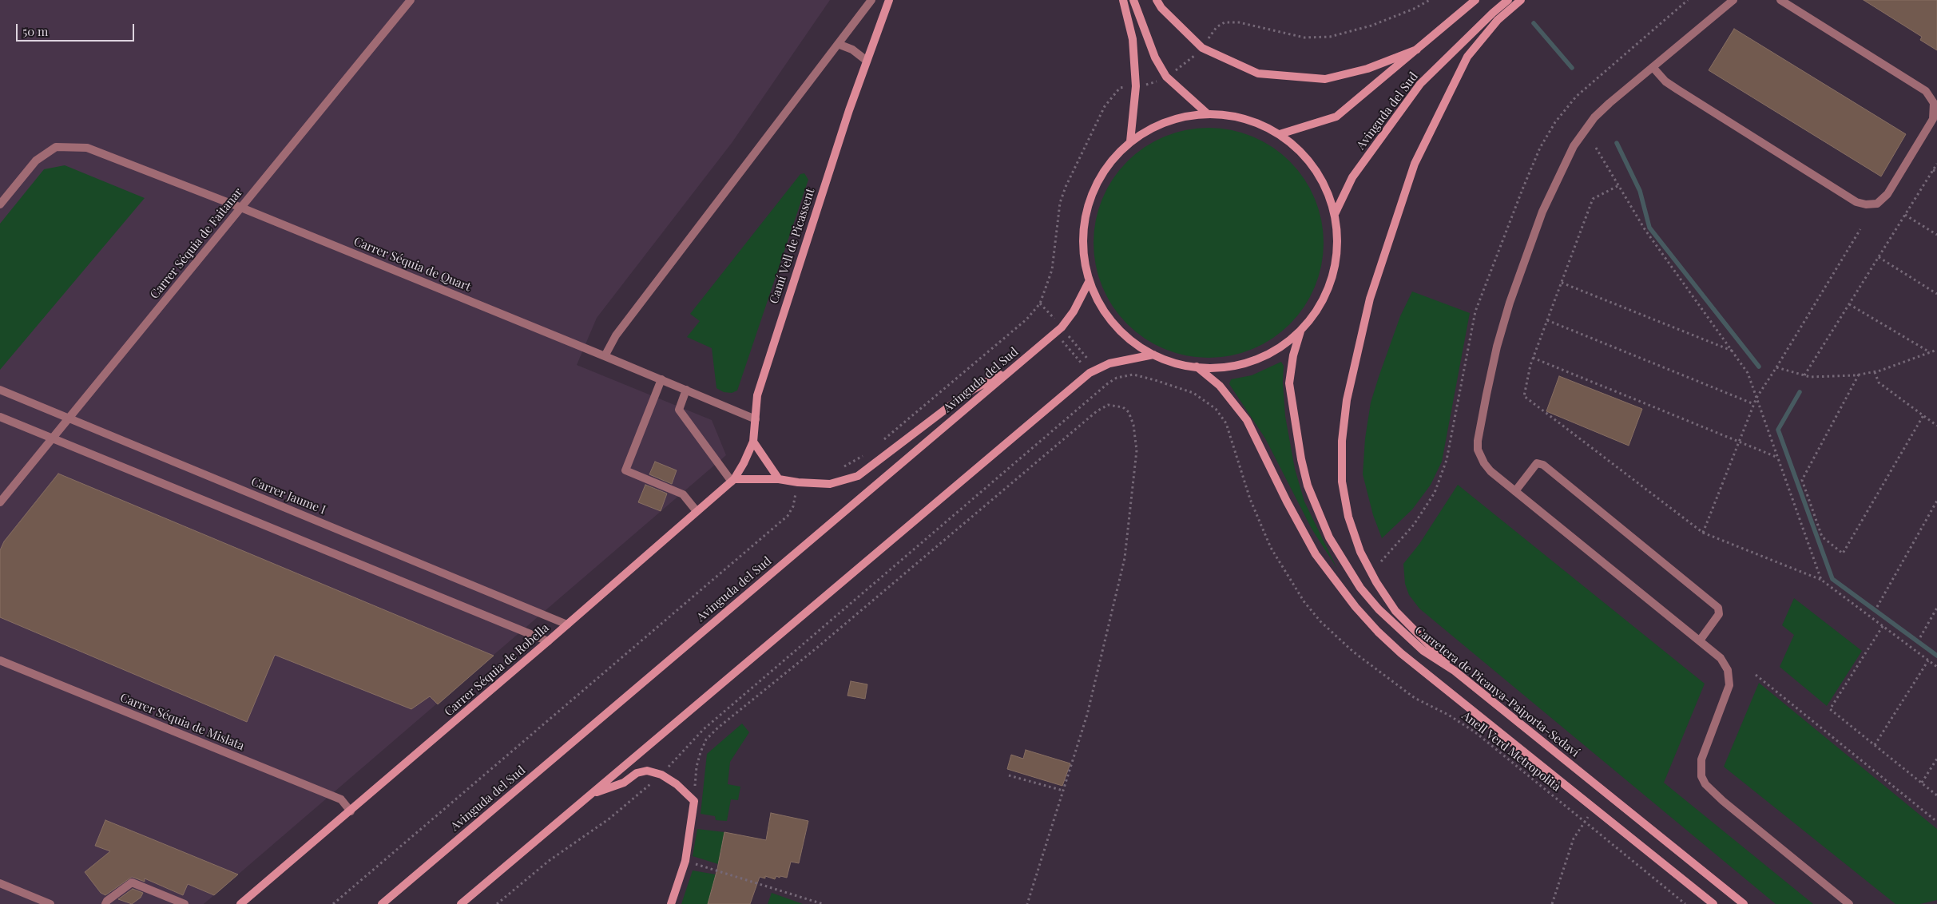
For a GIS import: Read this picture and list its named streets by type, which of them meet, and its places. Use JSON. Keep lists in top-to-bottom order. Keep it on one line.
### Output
{"streets":{"main road":["Avinguda del Sud","Camí Vell de Picassent","Carrer Séquia de Robella","Carretera de Picanya-Paiporta-Sedaví"],"street":["Carrer Séquia de Faitanar","Carrer Séquia de Quart","Carrer Jaume I","Carrer Séquia de Mislata"],"path":["Anell Verd Metropolità"]},"crossings":[["Carrer Séquia de Faitanar","Carrer Séquia de Quart"],["Carrer Séquia de Faitanar","Carrer Jaume I"],["Camí Vell de Picassent","Carrer Séquia de Quart"],["Camí Vell de Picassent","Carrer Séquia de Robella"],["Carrer Jaume I","Carrer Séquia de Robella"],["Carrer Séquia de Robella","Carrer Séquia de Mislata"]],"scale_bar":"50 m"}
